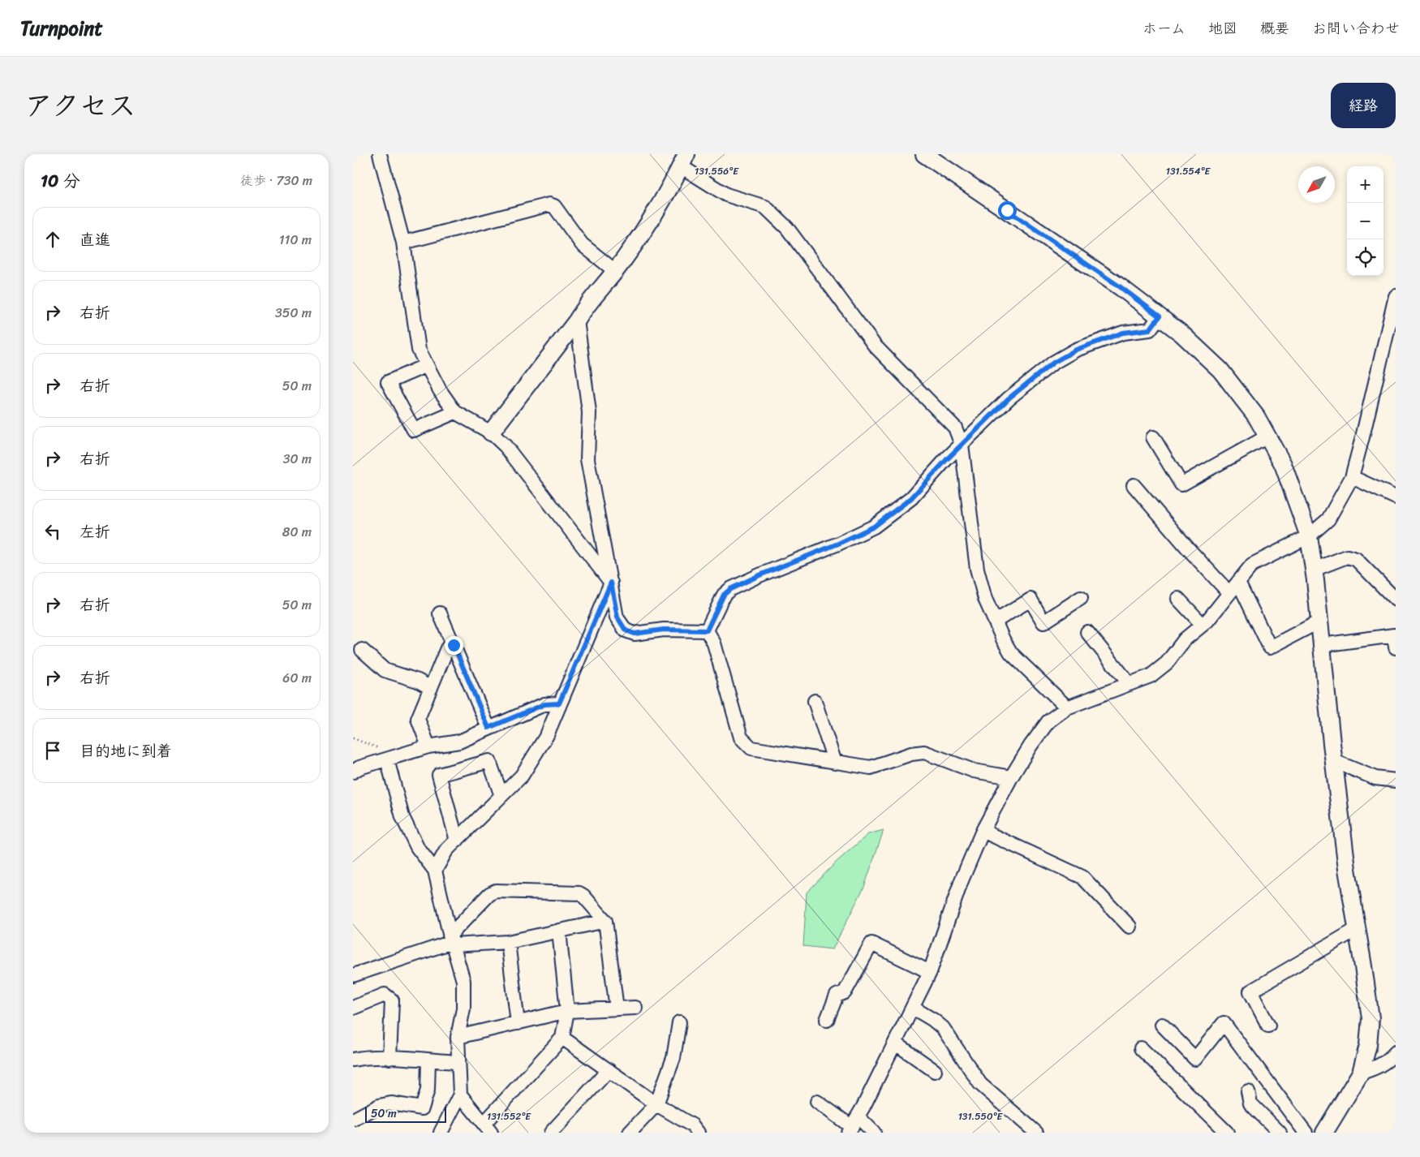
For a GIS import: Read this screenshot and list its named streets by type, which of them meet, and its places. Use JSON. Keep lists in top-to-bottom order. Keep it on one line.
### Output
{"scale_bar":"50 m","north":"bottom left","page":{"header":"Turnpoint","nav":["ホーム","地図","概要","お問い合わせ"],"title":"アクセス","buttons":"経路","heading":["10 分","徒歩 · 730 m"],"map_buttons":["+","−"],"list":[["直進","110 m"],["右折","350 m"],["右折","50 m"],["右折","30 m"],["左折","80 m"],["右折","50 m"],["右折","60 m"],"目的地に到着"],"scale":"50 m"},"coordinates":["131.556°E","131.554°E","131.552°E","131.550°E"]}
